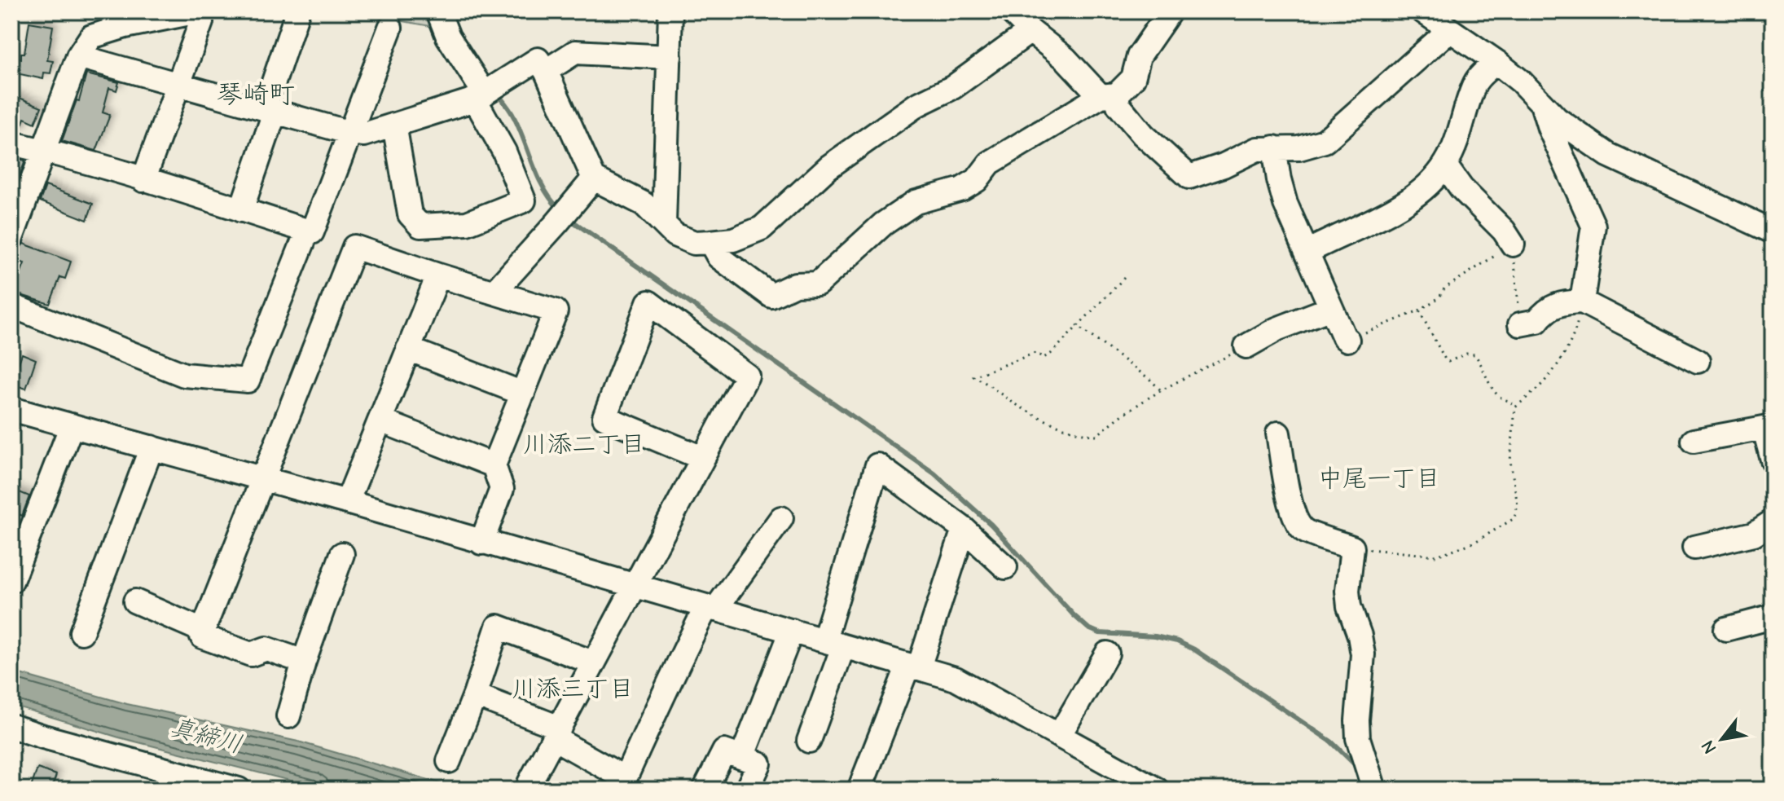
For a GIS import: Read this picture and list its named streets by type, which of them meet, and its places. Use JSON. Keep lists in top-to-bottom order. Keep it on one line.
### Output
{"districts":["琴崎町","川添二丁目","中尾一丁目","川添三丁目"],"water":["真締川"],"north":"bottom left"}
